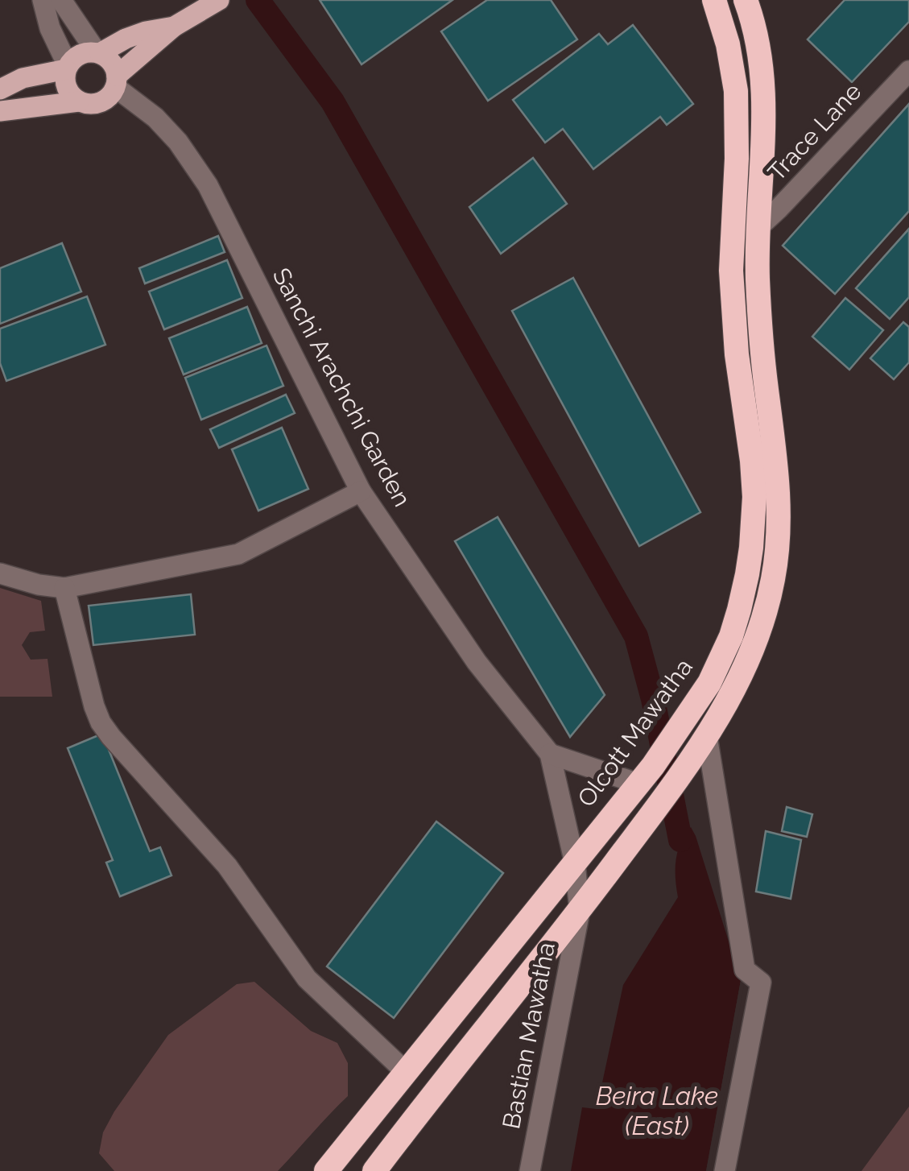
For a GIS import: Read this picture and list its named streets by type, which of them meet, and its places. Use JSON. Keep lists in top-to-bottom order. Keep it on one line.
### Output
{"streets":{"highway":["Olcott Mawatha"],"street":["Trace Lane","Sanchi Arachchi Garden","Bastian Mawatha"]},"crossings":[["Sanchi Arachchi Garden","Olcott Mawatha"],["Sanchi Arachchi Garden","Bastian Mawatha"]],"water":["Beira Lake (East)"]}
